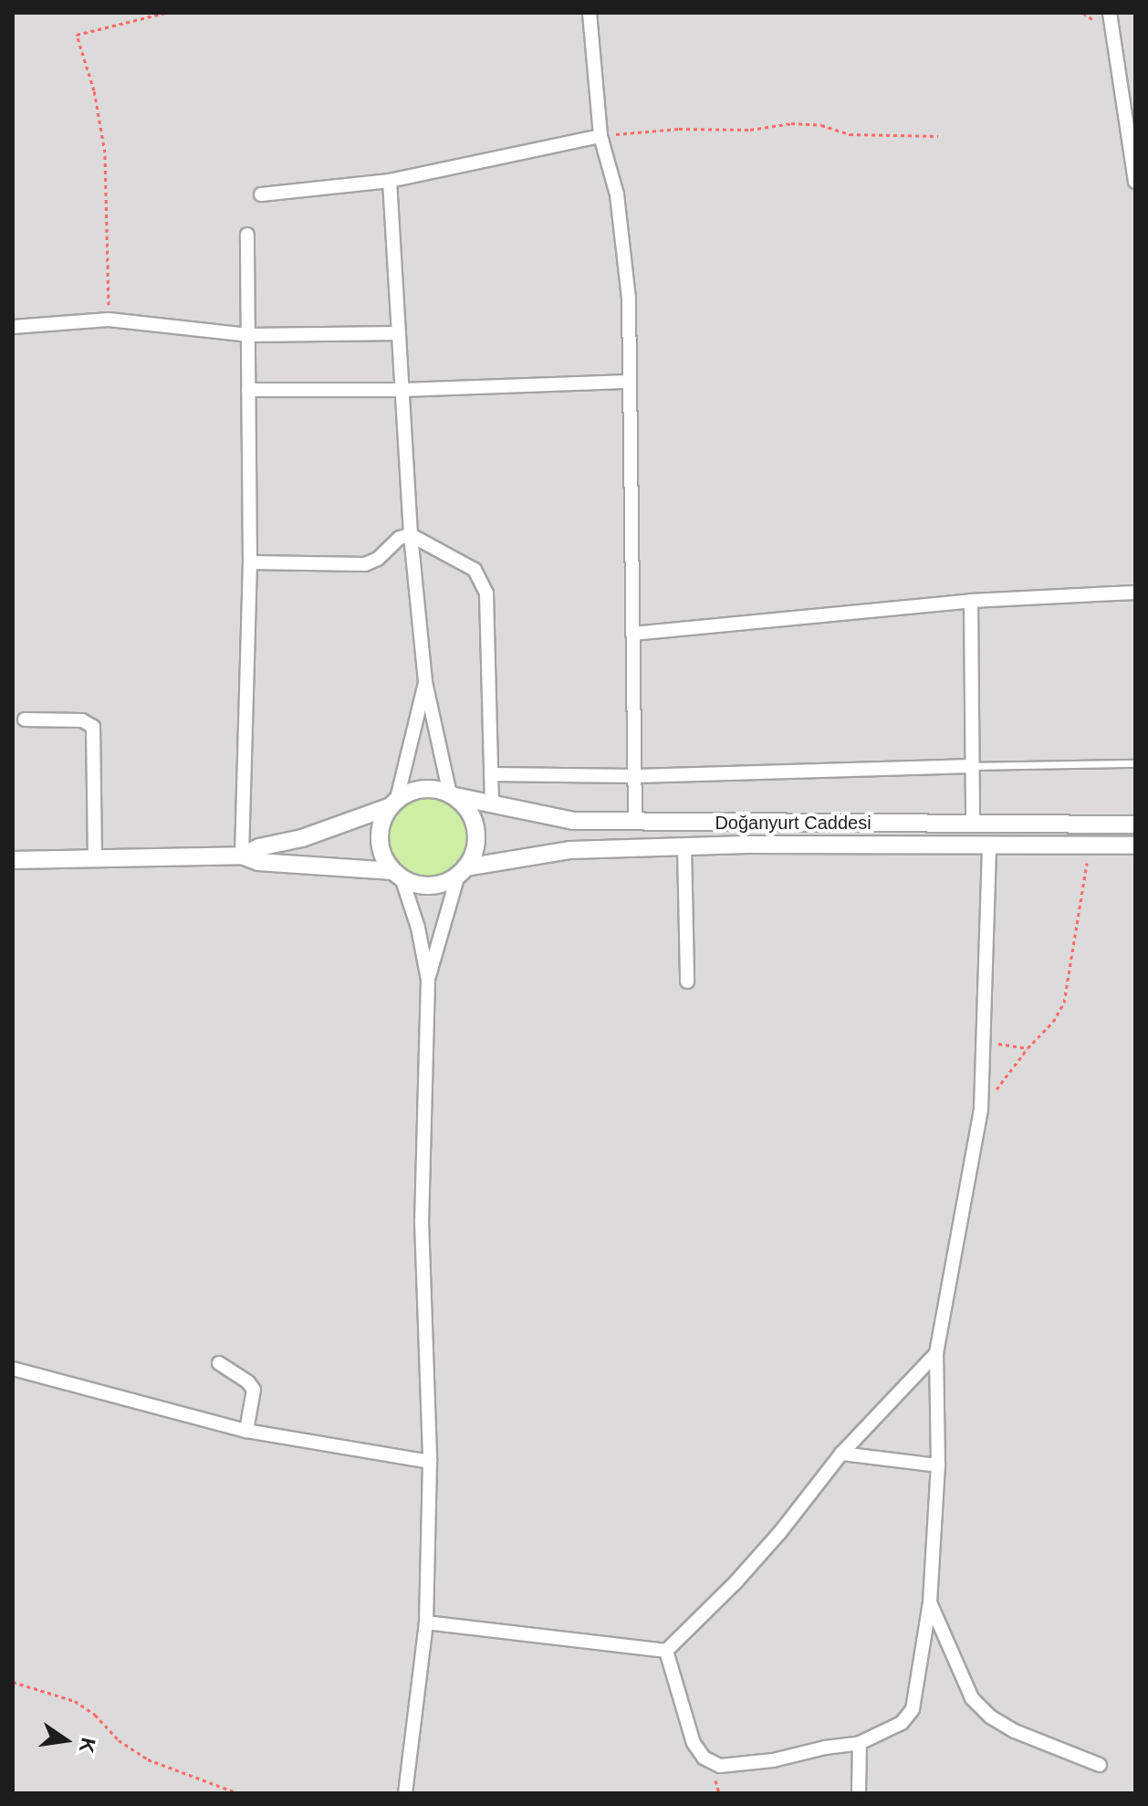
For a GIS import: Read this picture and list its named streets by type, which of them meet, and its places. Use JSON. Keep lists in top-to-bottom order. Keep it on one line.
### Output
{"streets":{"street":["Doğanyurt Caddesi"]},"north":"right"}
